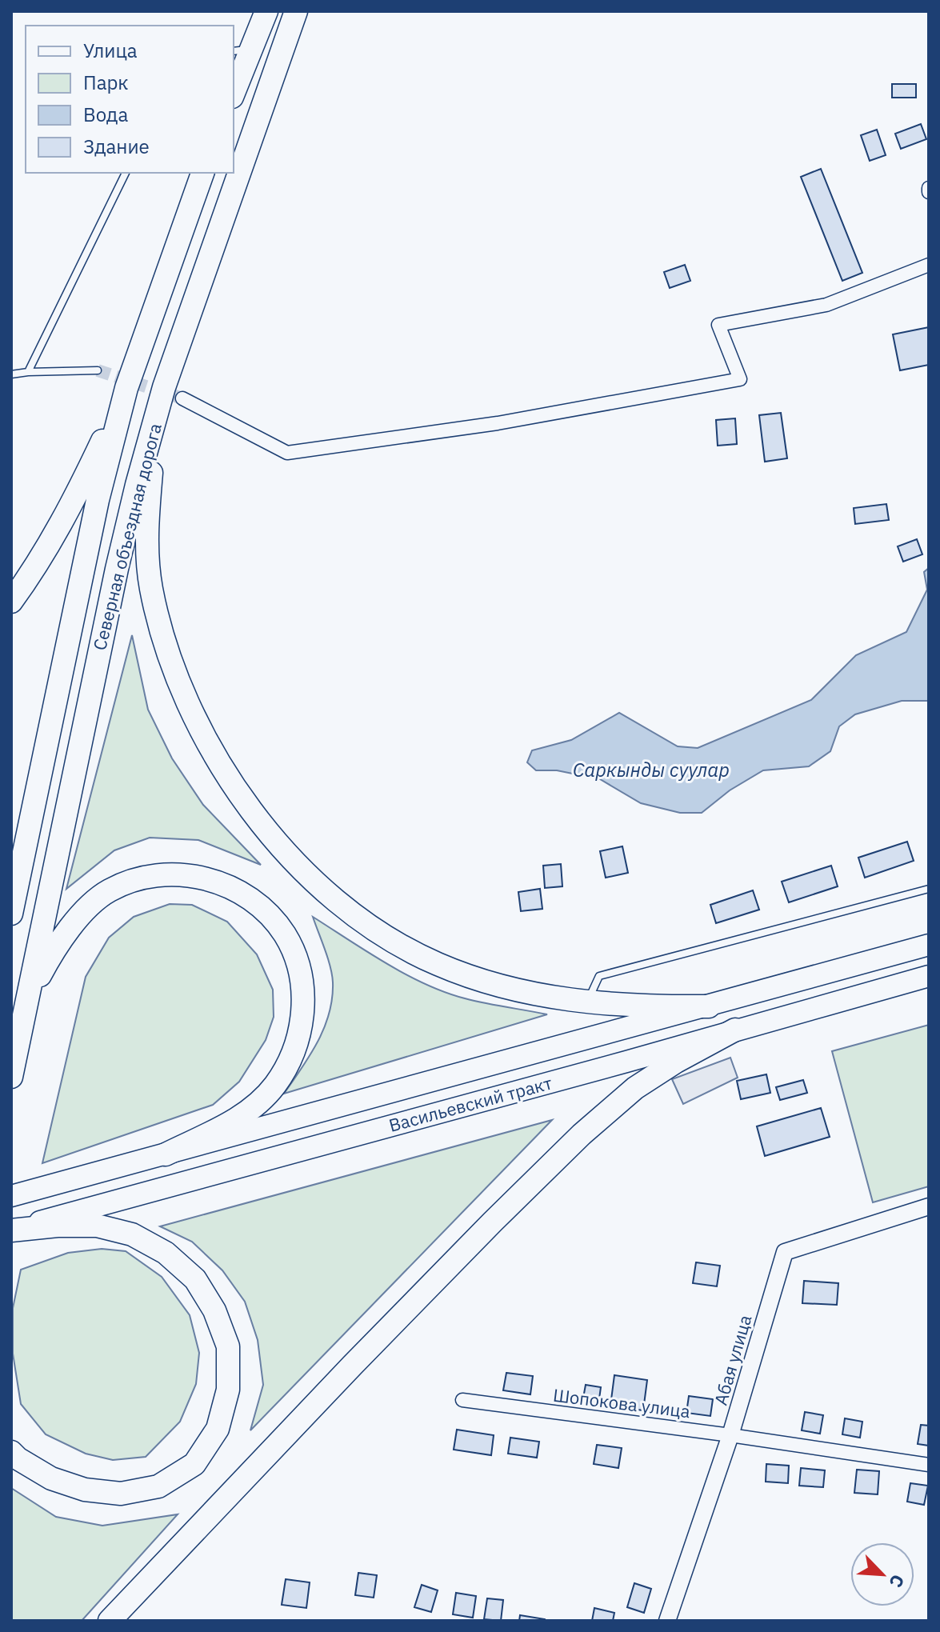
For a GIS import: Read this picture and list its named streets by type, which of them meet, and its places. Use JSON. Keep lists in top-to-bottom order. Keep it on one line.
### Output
{"streets":{"highway":["Северная объездная дорога"],"main road":["Васильевский тракт"],"street":["Абая улица","Шопокова улица"]},"crossings":[["Абая улица","Шопокова улица"]],"water":["Саркынды суулар"],"legend":["Улица","Парк","Вода","Здание"],"north":"bottom right"}
